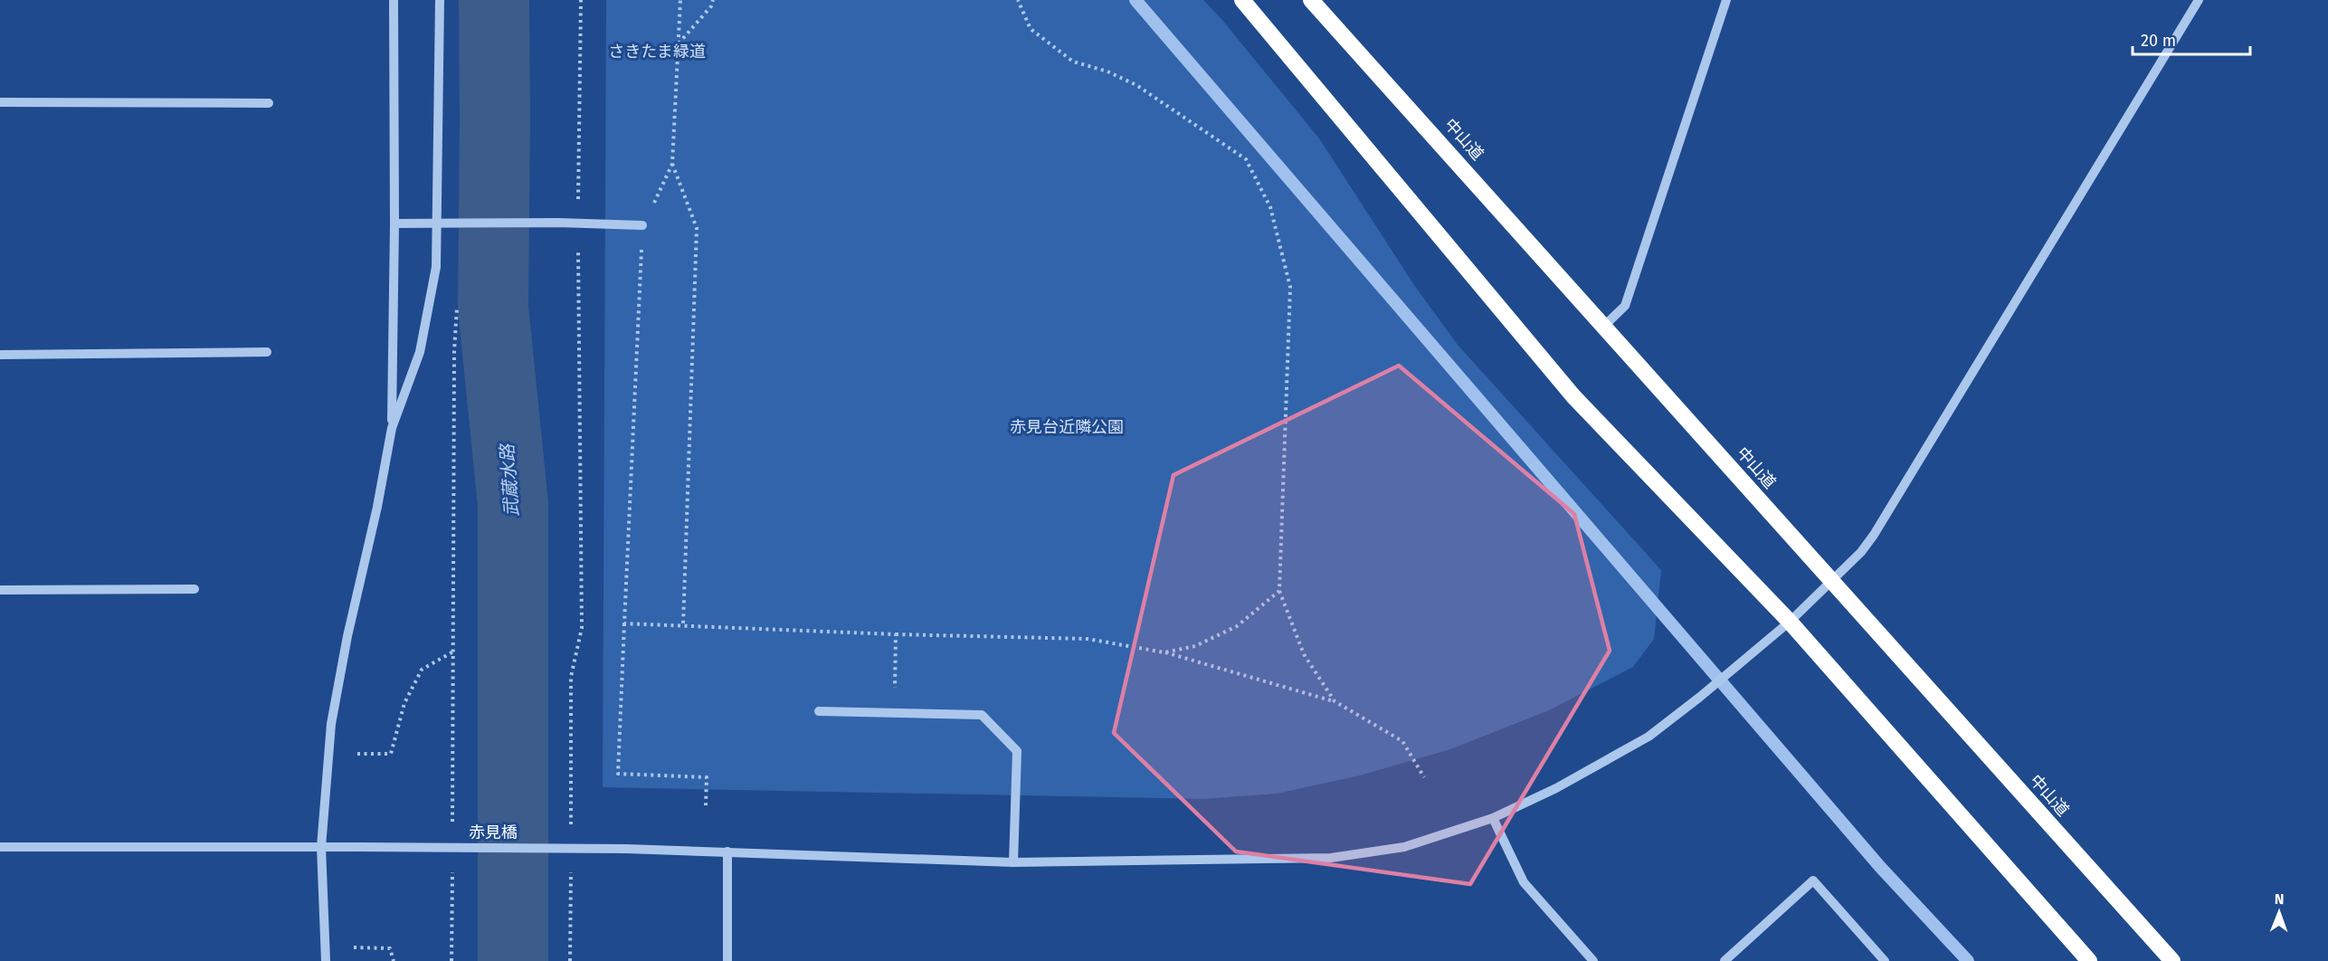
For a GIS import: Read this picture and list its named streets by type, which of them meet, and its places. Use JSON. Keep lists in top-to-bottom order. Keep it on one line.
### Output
{"streets":{"highway":["中山道"],"street":["赤見橋"]},"crossings":[["中山道","赤見橋"]],"water":["武蔵水路"],"parks":["さきたま緑道","赤見台近隣公園"],"scale_bar":"20 m","north":"top"}
